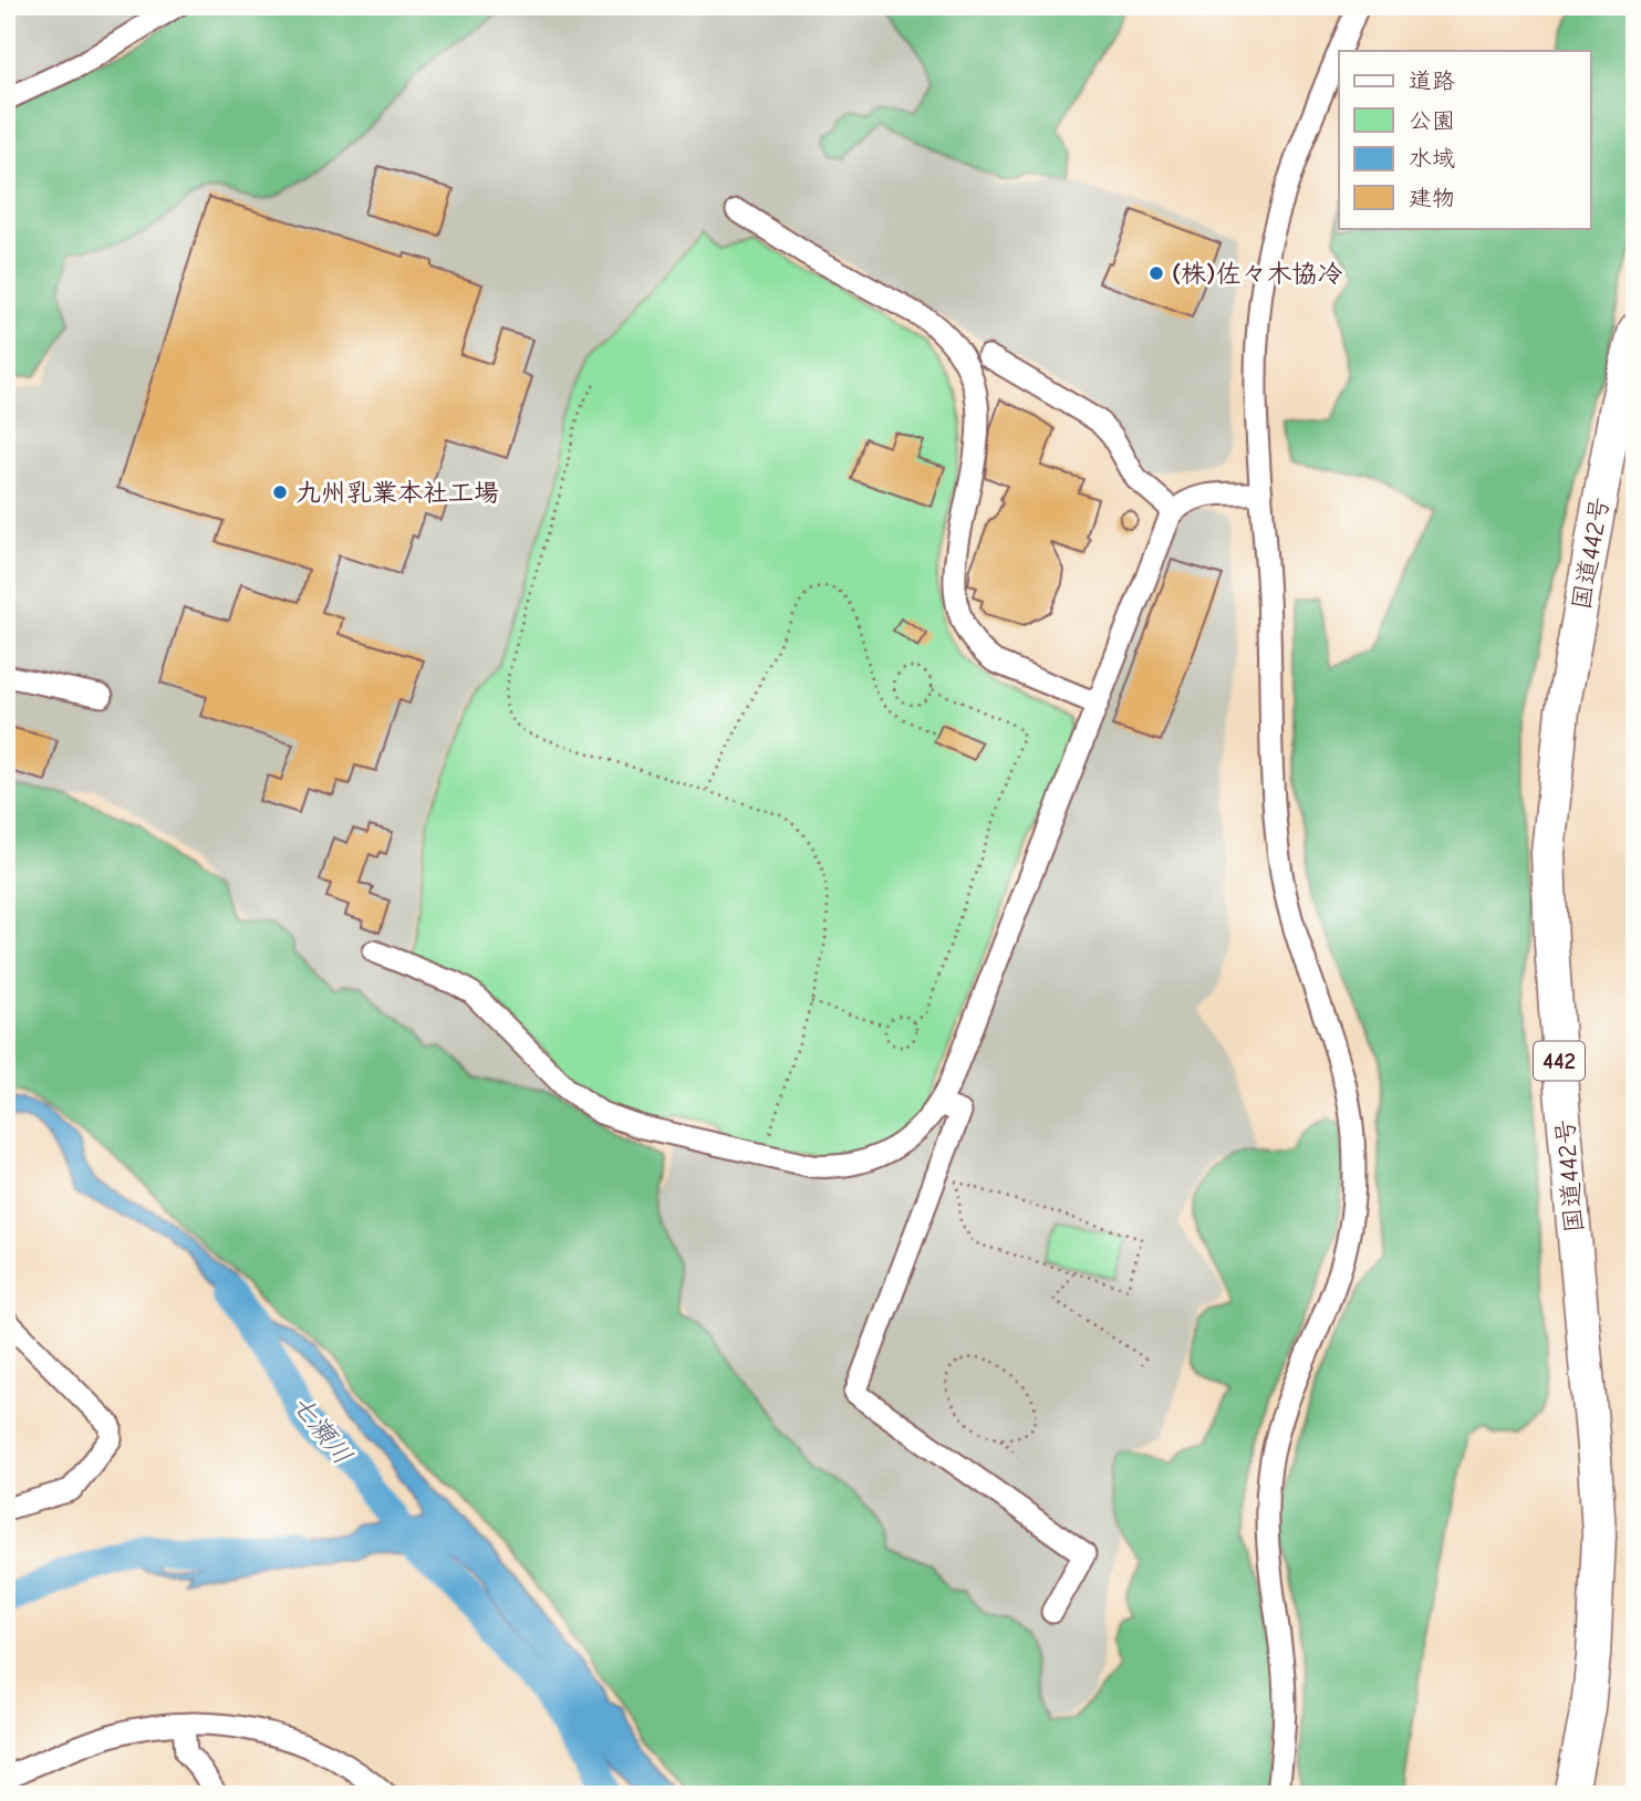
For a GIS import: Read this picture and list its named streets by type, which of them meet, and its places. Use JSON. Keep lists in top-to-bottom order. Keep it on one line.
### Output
{"streets":{"highway":["国道442号","442"]},"water":["七瀬川"],"places":["(株)佐々木協冷","九州乳業本社工場"],"legend":["道路","公園","水域","建物"]}
